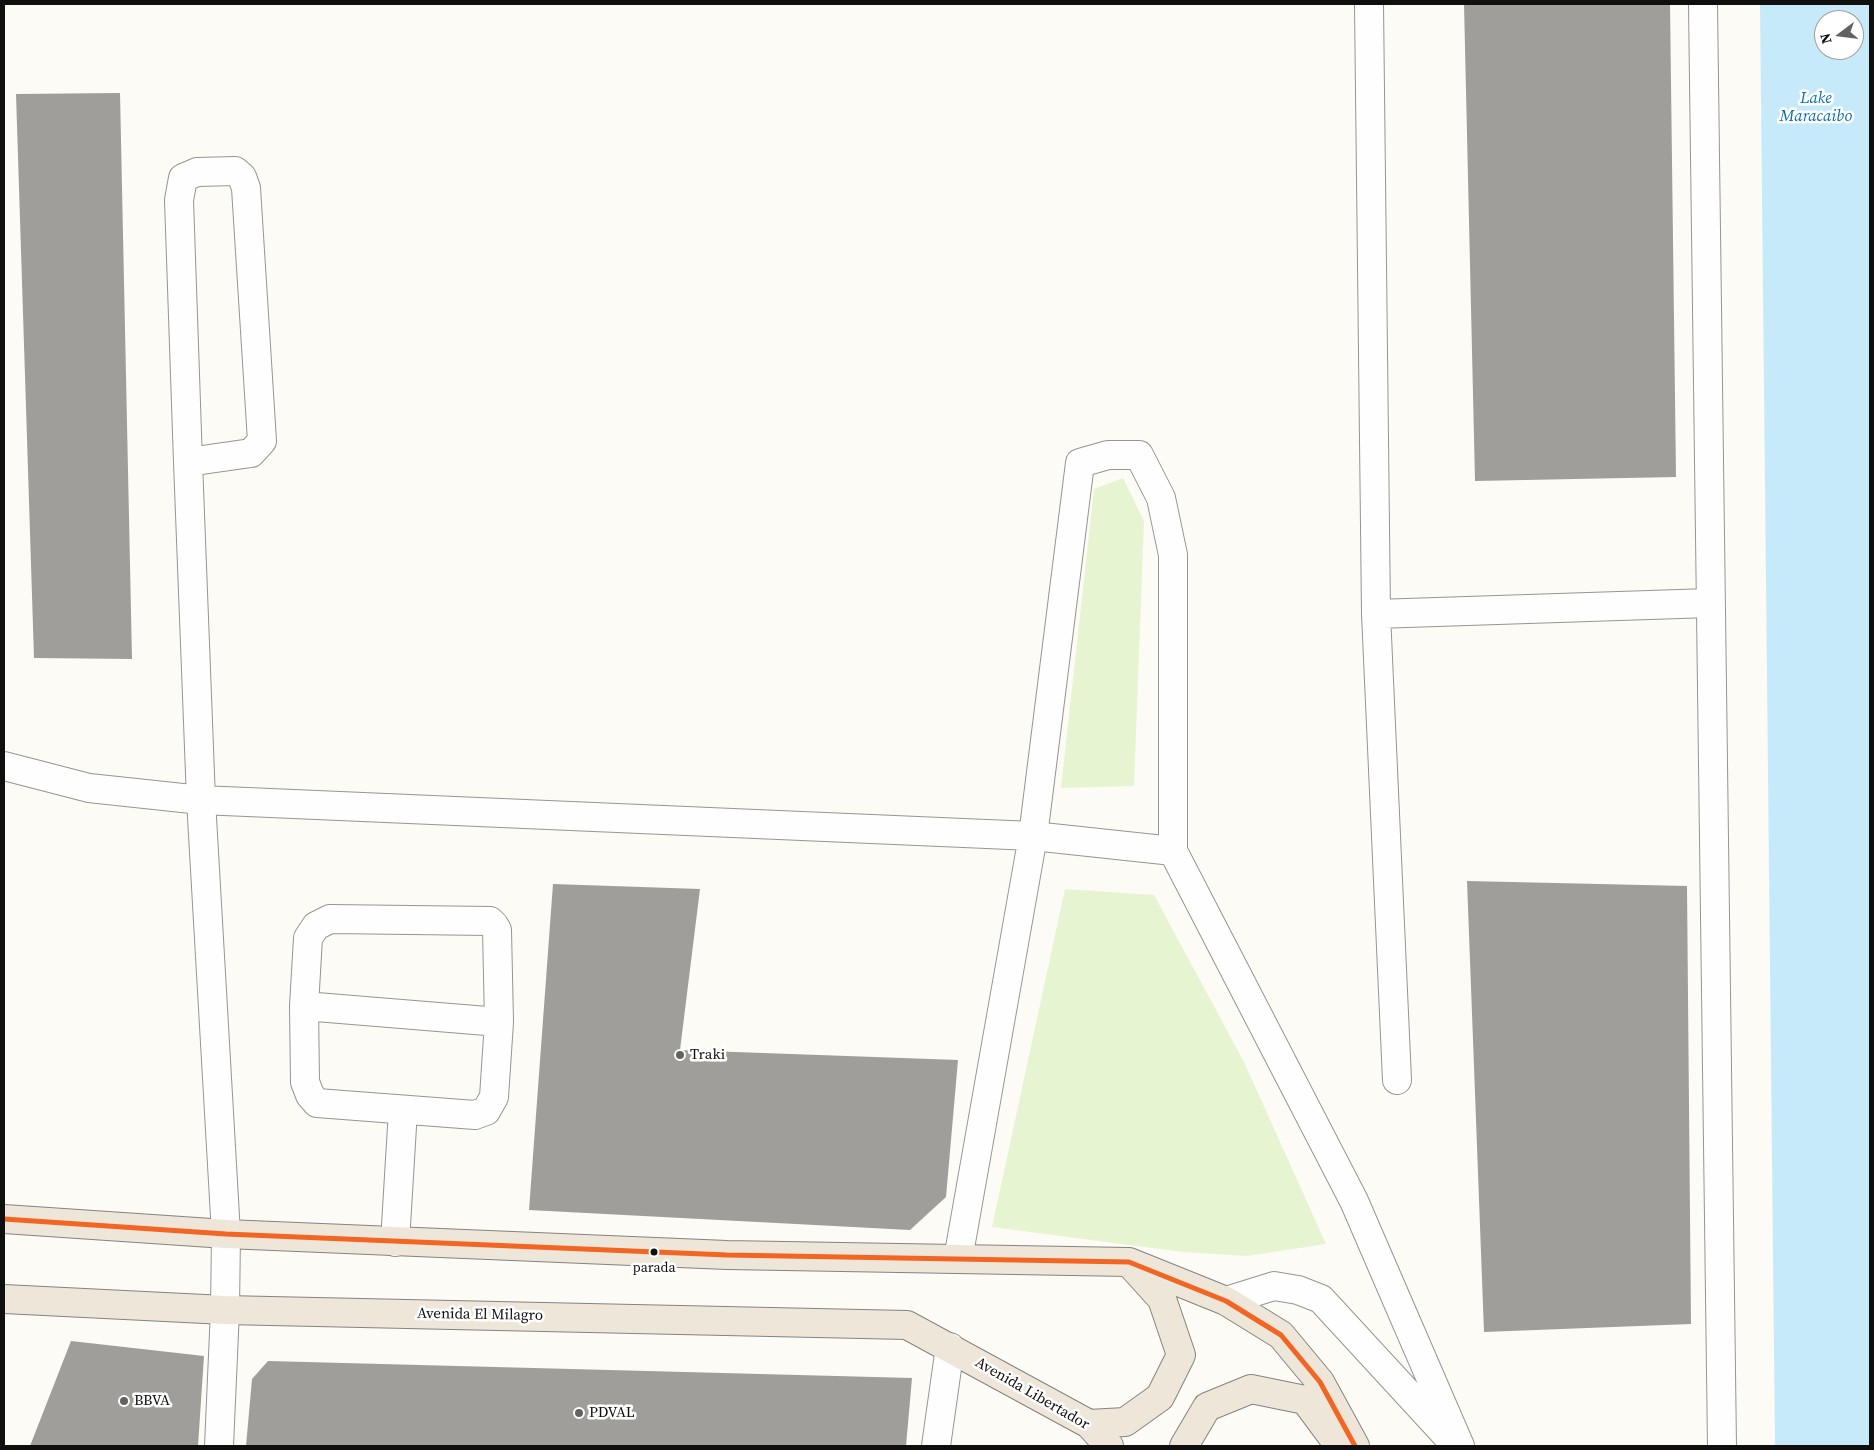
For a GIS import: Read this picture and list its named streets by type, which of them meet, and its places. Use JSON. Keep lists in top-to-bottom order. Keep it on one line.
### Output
{"streets":{"main road":["Avenida El Milagro","Avenida Libertador"]},"crossings":[["Avenida El Milagro","Avenida Libertador"]],"water":["Lake Maracaibo"],"places":["Traki","parada","BBVA","PDVAL"],"north":"left"}
